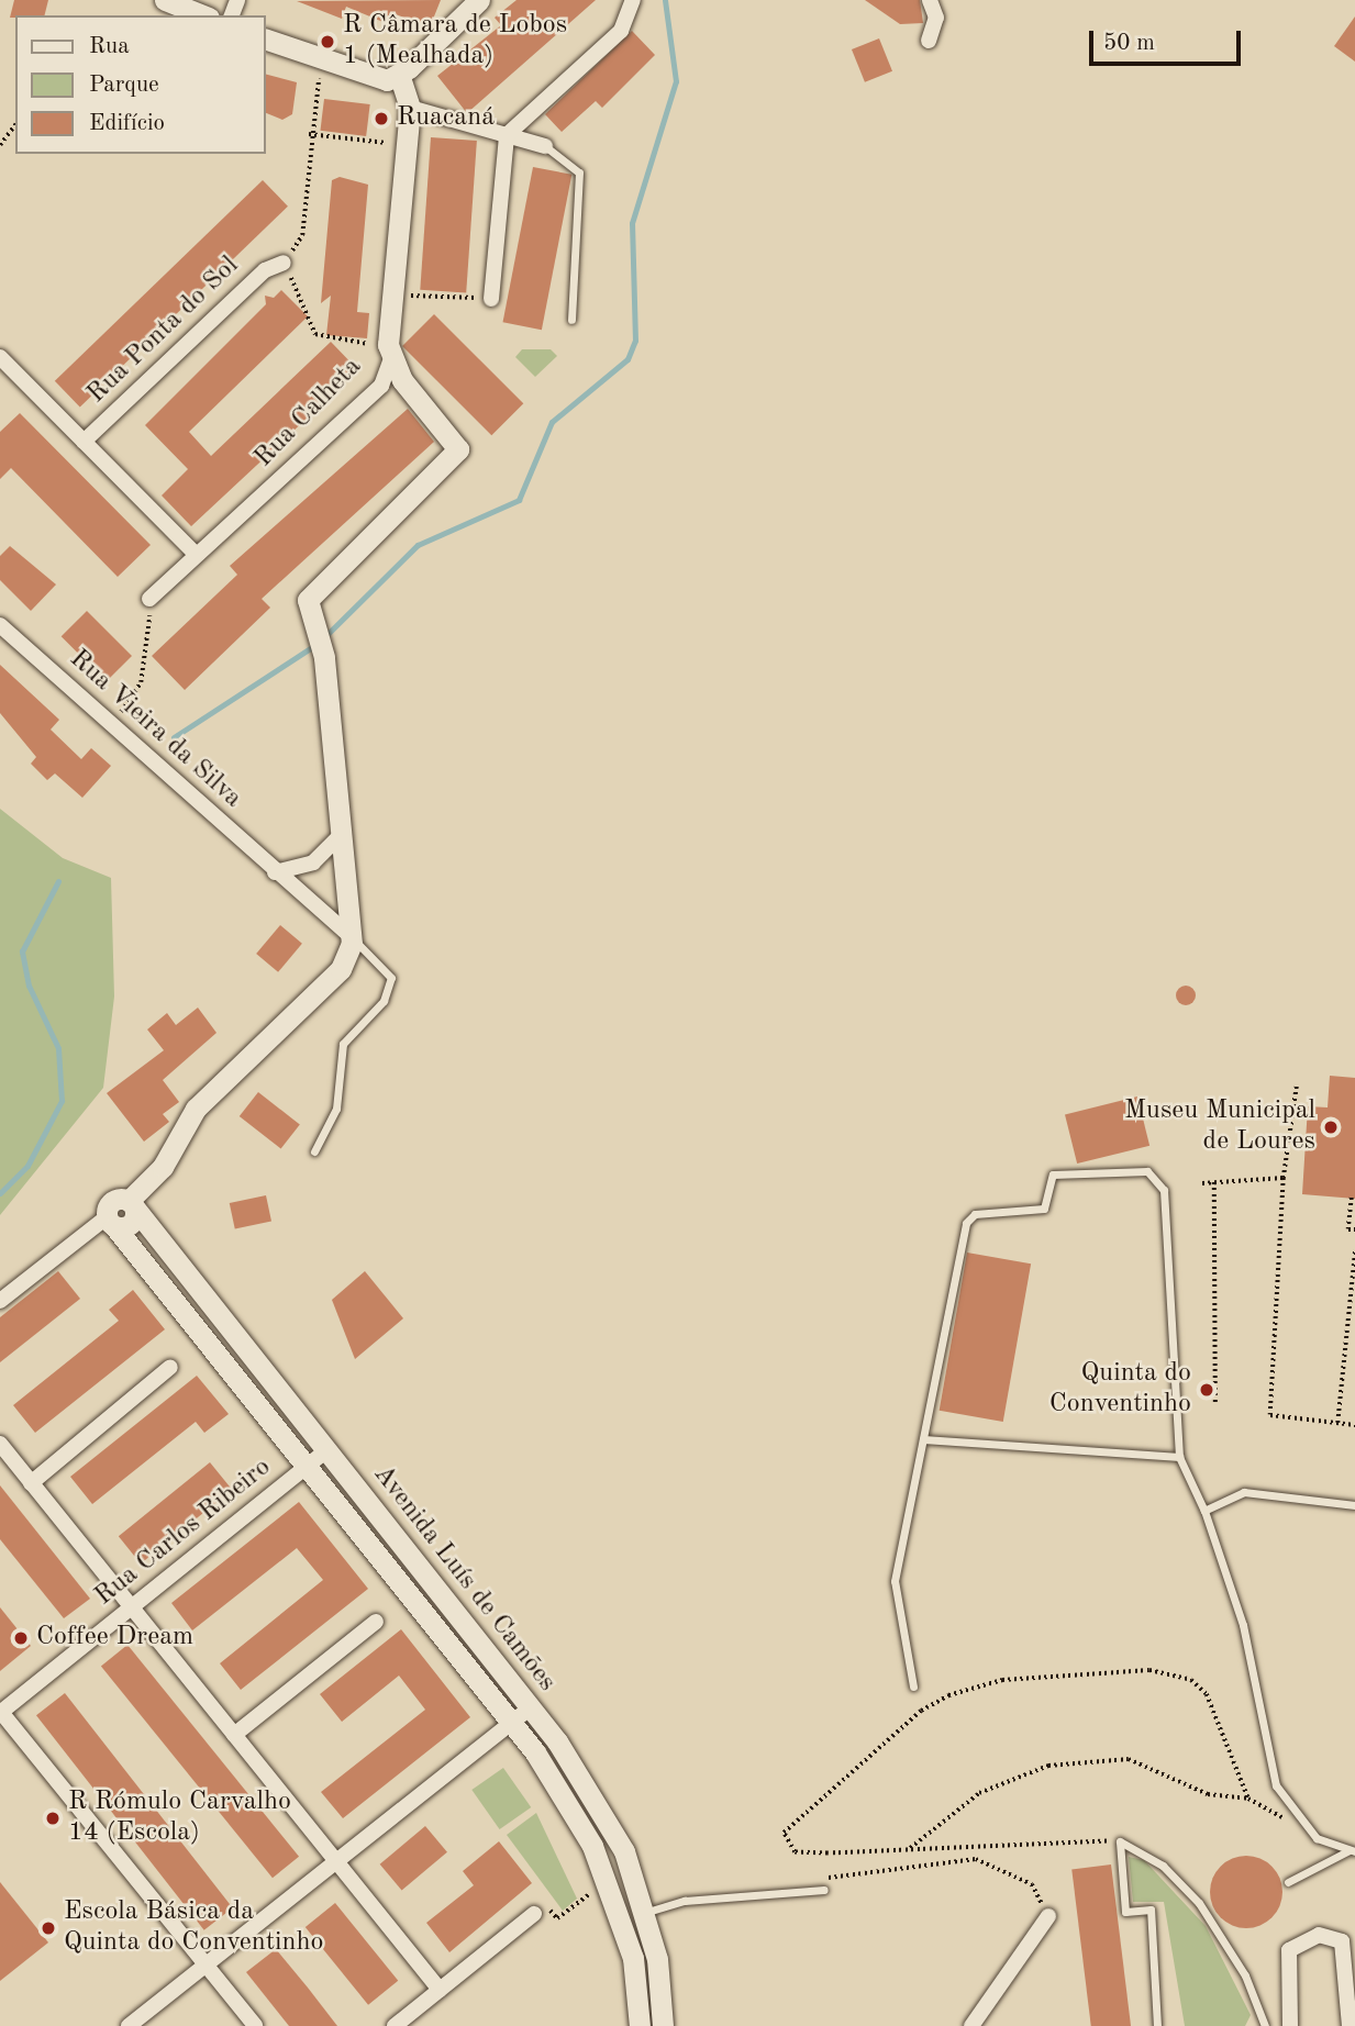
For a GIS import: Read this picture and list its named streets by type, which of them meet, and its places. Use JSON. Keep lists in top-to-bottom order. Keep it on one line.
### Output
{"streets":{"street":["Rua Ponta do Sol","Rua Calheta","Rua Vieira da Silva","Rua Carlos Ribeiro","Avenida Luís de Camões"]},"crossings":[["Rua Carlos Ribeiro","Avenida Luís de Camões"]],"places":["R Câmara de Lobos 1 (Mealhada)","Ruacaná","Museu Municipal de Loures","Quinta do Conventinho","Coffee Dream","R Rómulo Carvalho 14 (Escola)","Escola Básica da Quinta do Conventinho"],"legend":["Rua","Parque","Edifício"],"scale_bar":"50 m"}
